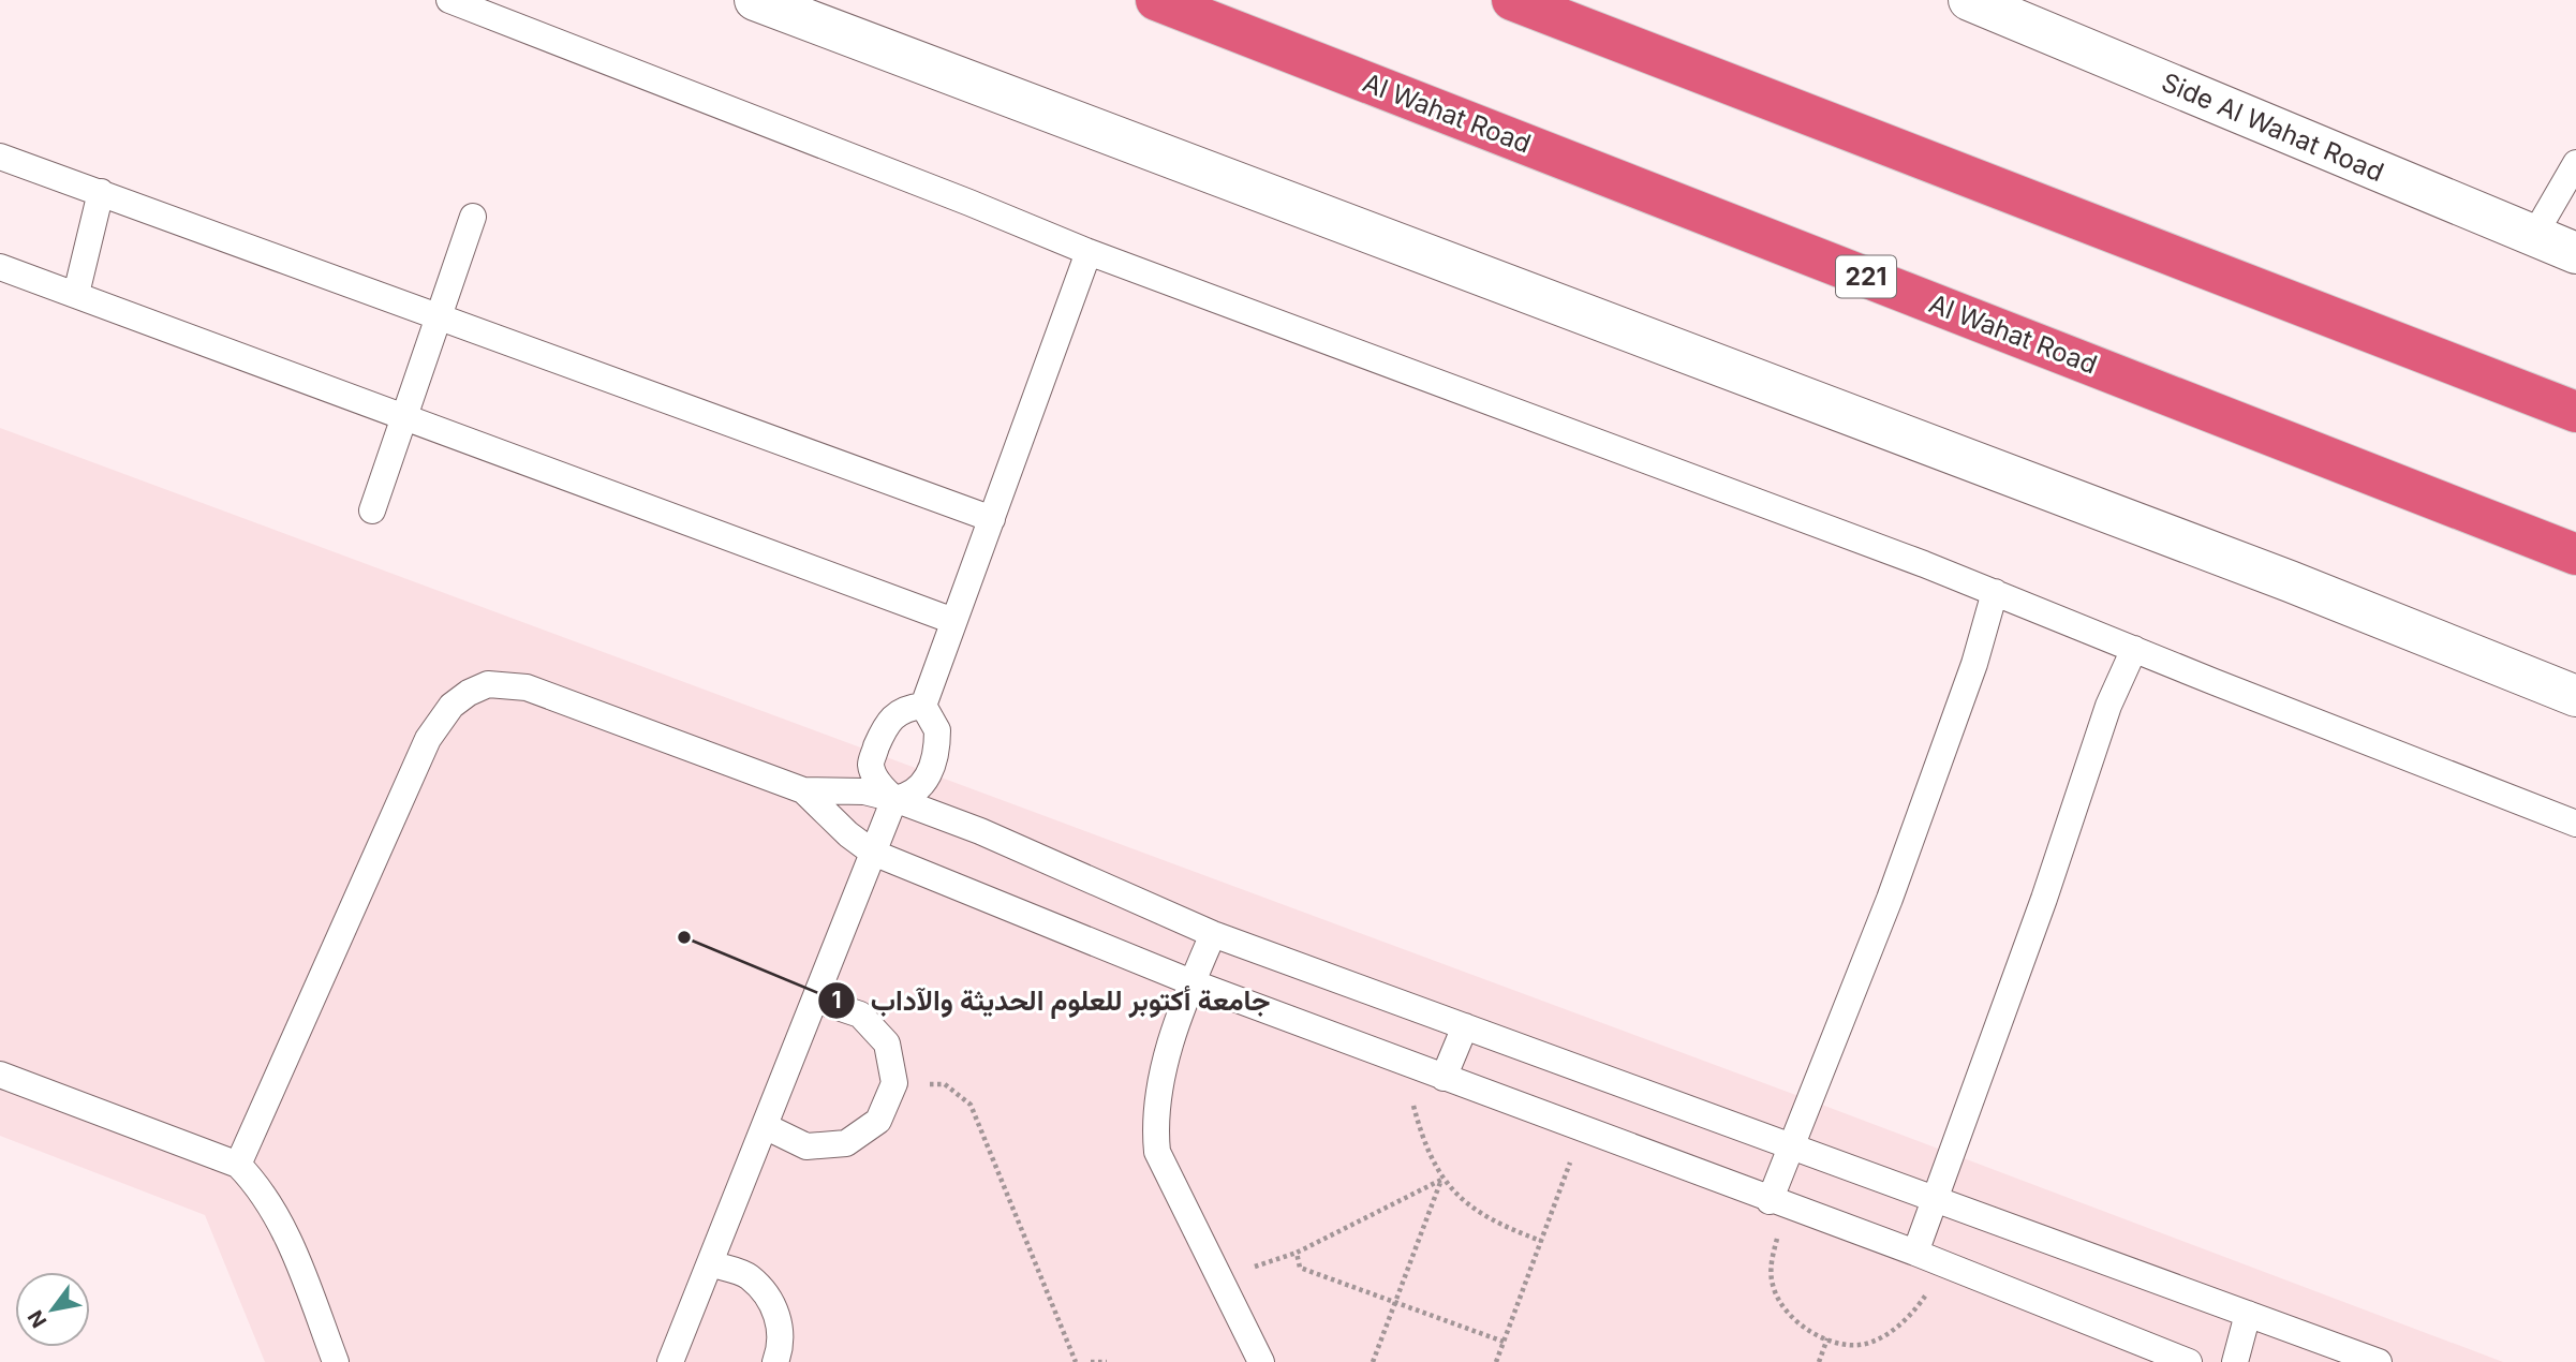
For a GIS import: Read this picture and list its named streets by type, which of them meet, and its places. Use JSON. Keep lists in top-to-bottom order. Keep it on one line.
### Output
{"streets":{"highway":["Al Wahat Road","221"],"street":["Side Al Wahat Road"]},"places":["جامعة أكتوبر للعلوم الحديثة والآداب"],"north":"bottom left"}
